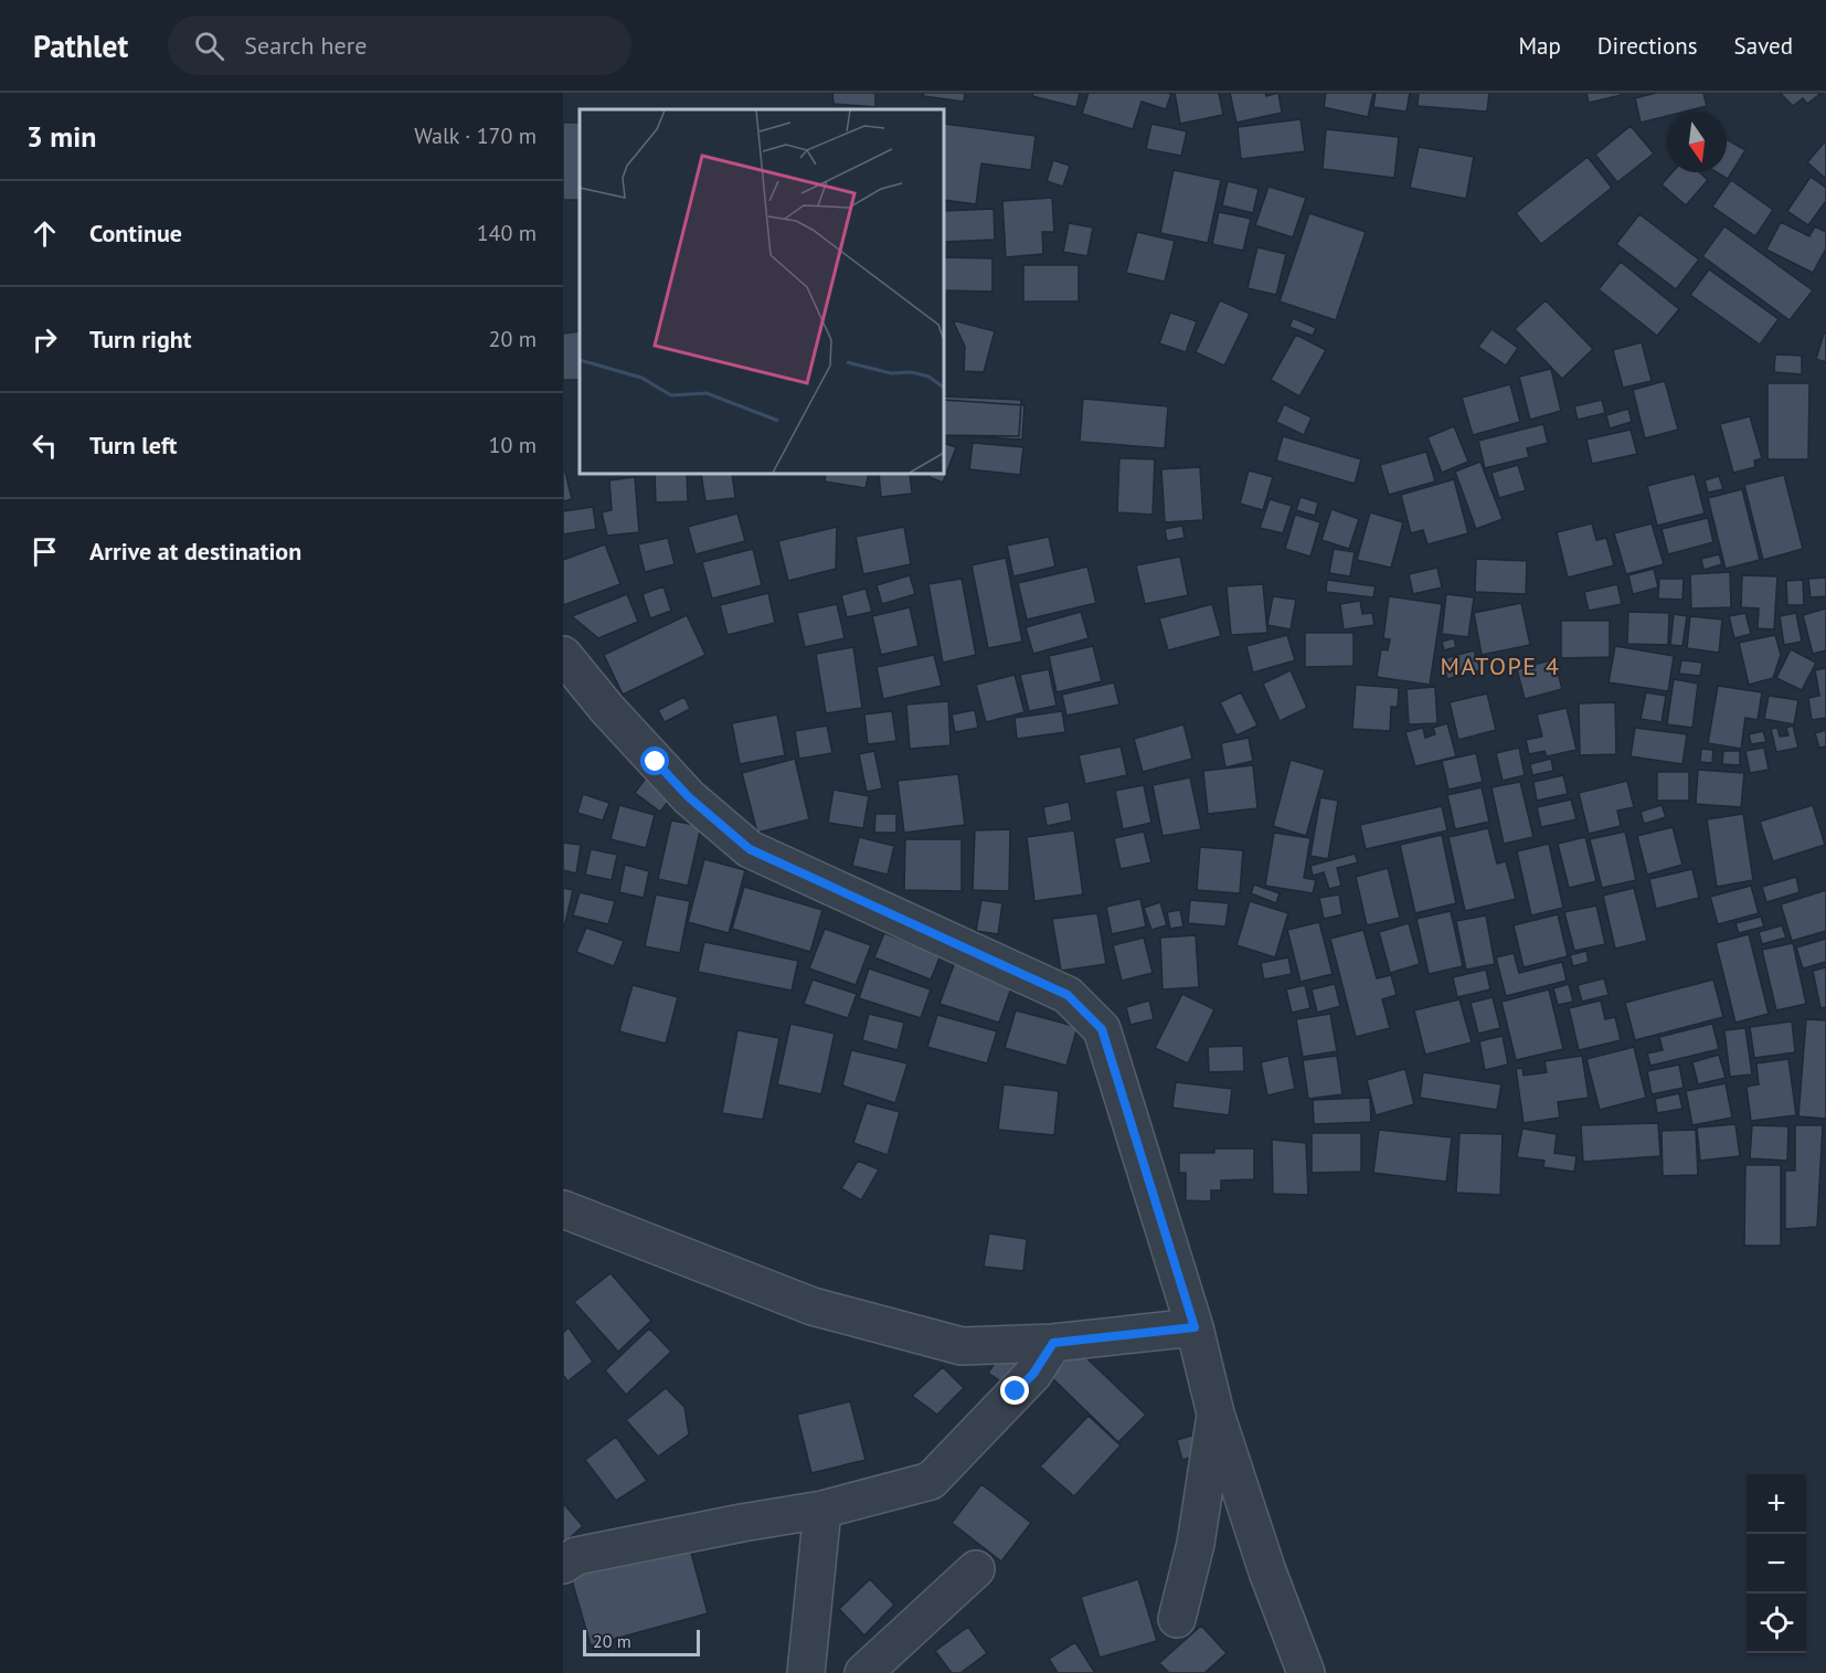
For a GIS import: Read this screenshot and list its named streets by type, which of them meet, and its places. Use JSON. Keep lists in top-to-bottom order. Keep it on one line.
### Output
{"districts":["MATOPE 4"],"scale_bar":"20 m","north":"bottom","page":{"header":"Pathlet","search":"Search here","nav":["Map","Directions","Saved"],"heading":["3 min","Walk · 170 m"],"list":[["Continue","140 m"],["Turn right","20 m"],["Turn left","10 m"],"Arrive at destination"],"map_buttons":["+","−"],"scale":"20 m"}}
